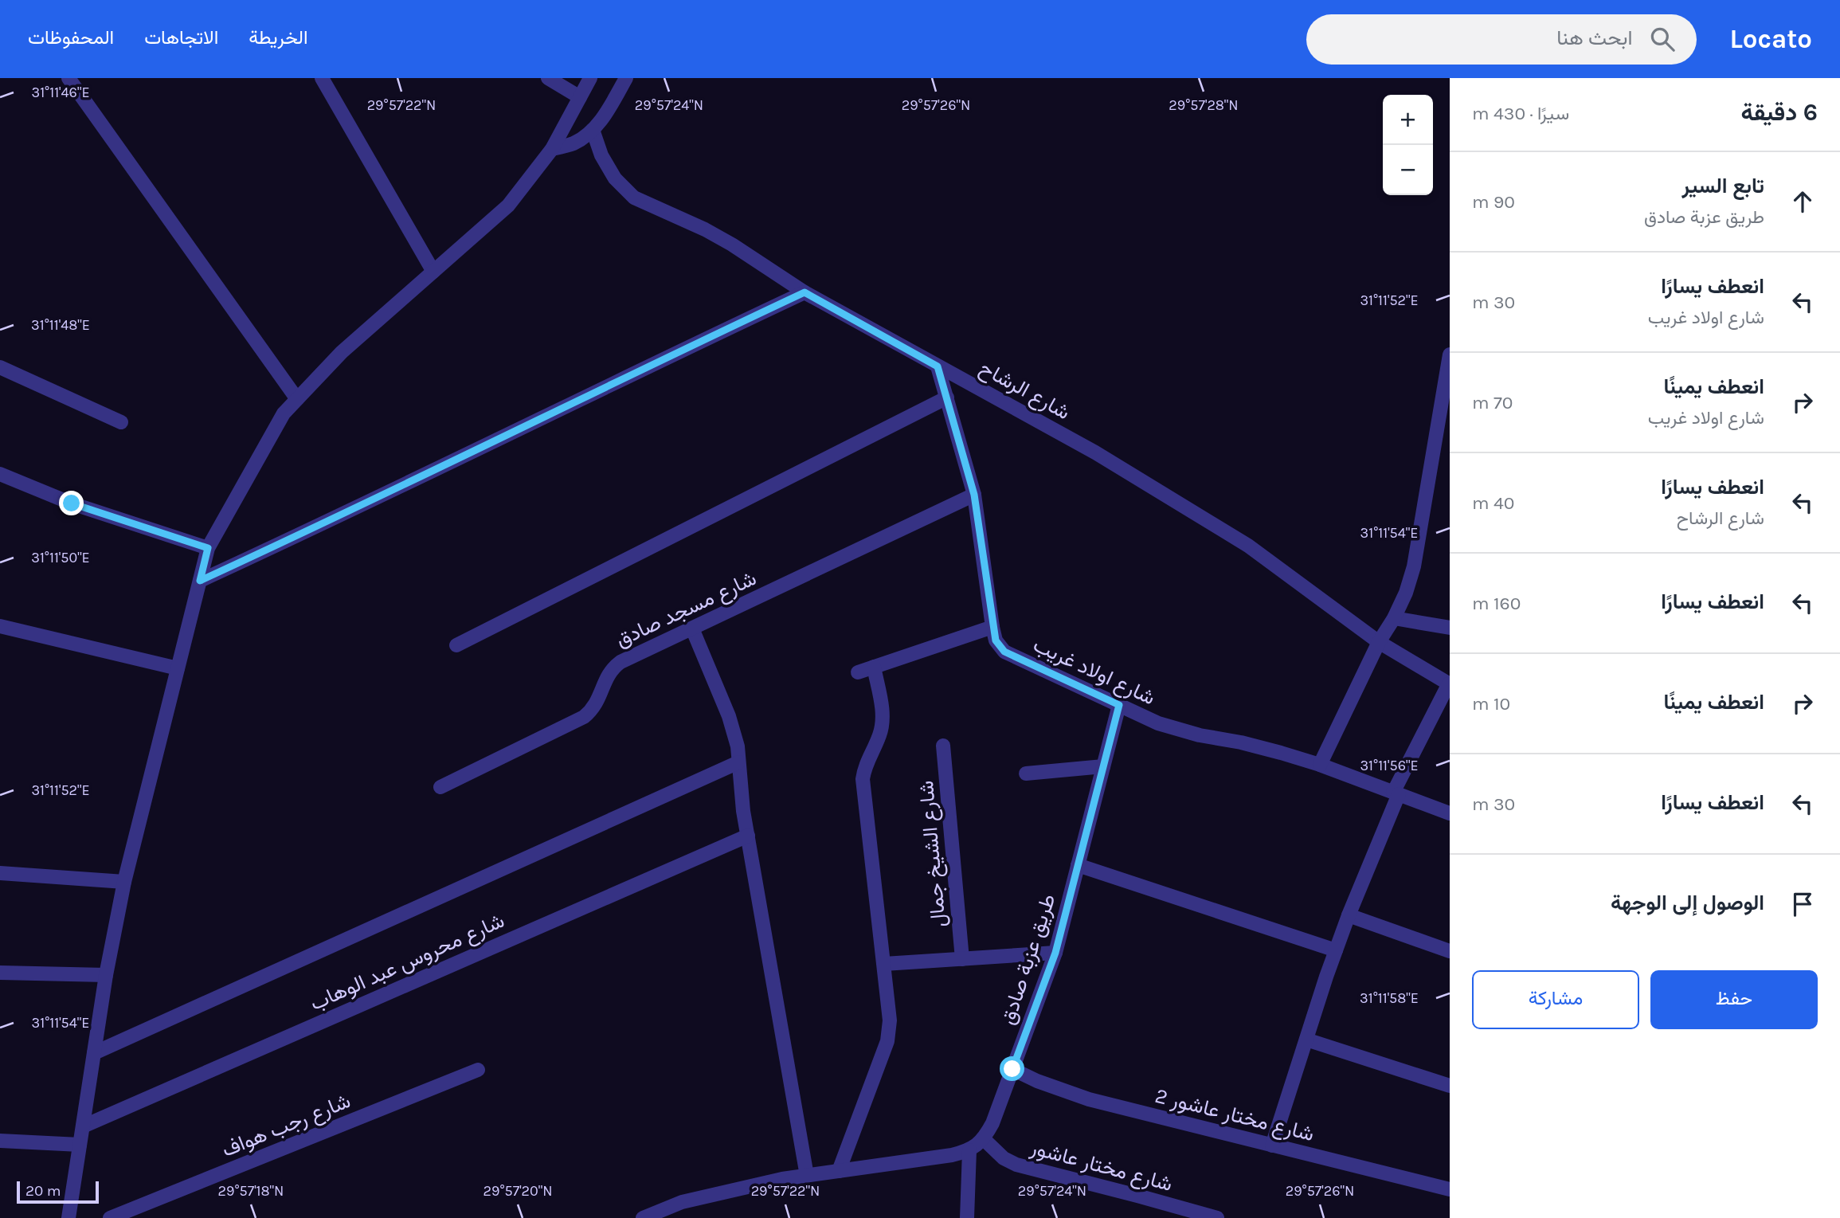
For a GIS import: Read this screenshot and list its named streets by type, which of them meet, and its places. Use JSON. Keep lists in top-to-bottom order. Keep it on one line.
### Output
{"streets":{"street":["شارع الرشاح","شارع مسجد صادق","شارع اولاد غريب","شارع الشيخ جمال","طريق عزبة صادق","شارع محروس عبد الوهاب","شارع مختار عاشور 2","شارع رجب هواف","شارع مختار عاشور"]},"crossings":[["شارع الرشاح","شارع اولاد غريب"],["شارع مسجد صادق","شارع اولاد غريب"],["شارع اولاد غريب","طريق عزبة صادق"],["طريق عزبة صادق","شارع مختار عاشور 2"],["طريق عزبة صادق","شارع مختار عاشور"]],"scale_bar":"20 m","page":{"header":"Locato","search":"ابحث هنا","nav":["الخريطة","الاتجاهات","المحفوظات"],"heading":["6 دقيقة","سيرًا · 430 m"],"map_buttons":["+","−"],"list":[["تابع السير","طريق عزبة صادق","90 m"],["انعطف يسارًا","شارع اولاد غريب","30 m"],["انعطف يمينًا","شارع اولاد غريب","70 m"],["انعطف يسارًا","شارع الرشاح","40 m"],["انعطف يسارًا","160 m"],["انعطف يمينًا","10 m"],["انعطف يسارًا","30 m"],"الوصول إلى الوجهة"],"buttons":["حفظ","مشاركة"],"scale":"20 m"},"coordinates":["31°11'46\"E","29°57'28\"N","29°57'22\"N","29°57'24\"N","29°57'26\"N","31°11'52\"E","31°11'48\"E","31°11'54\"E","31°11'50\"E","31°11'56\"E","31°11'58\"E","29°57'18\"N","29°57'20\"N"]}
